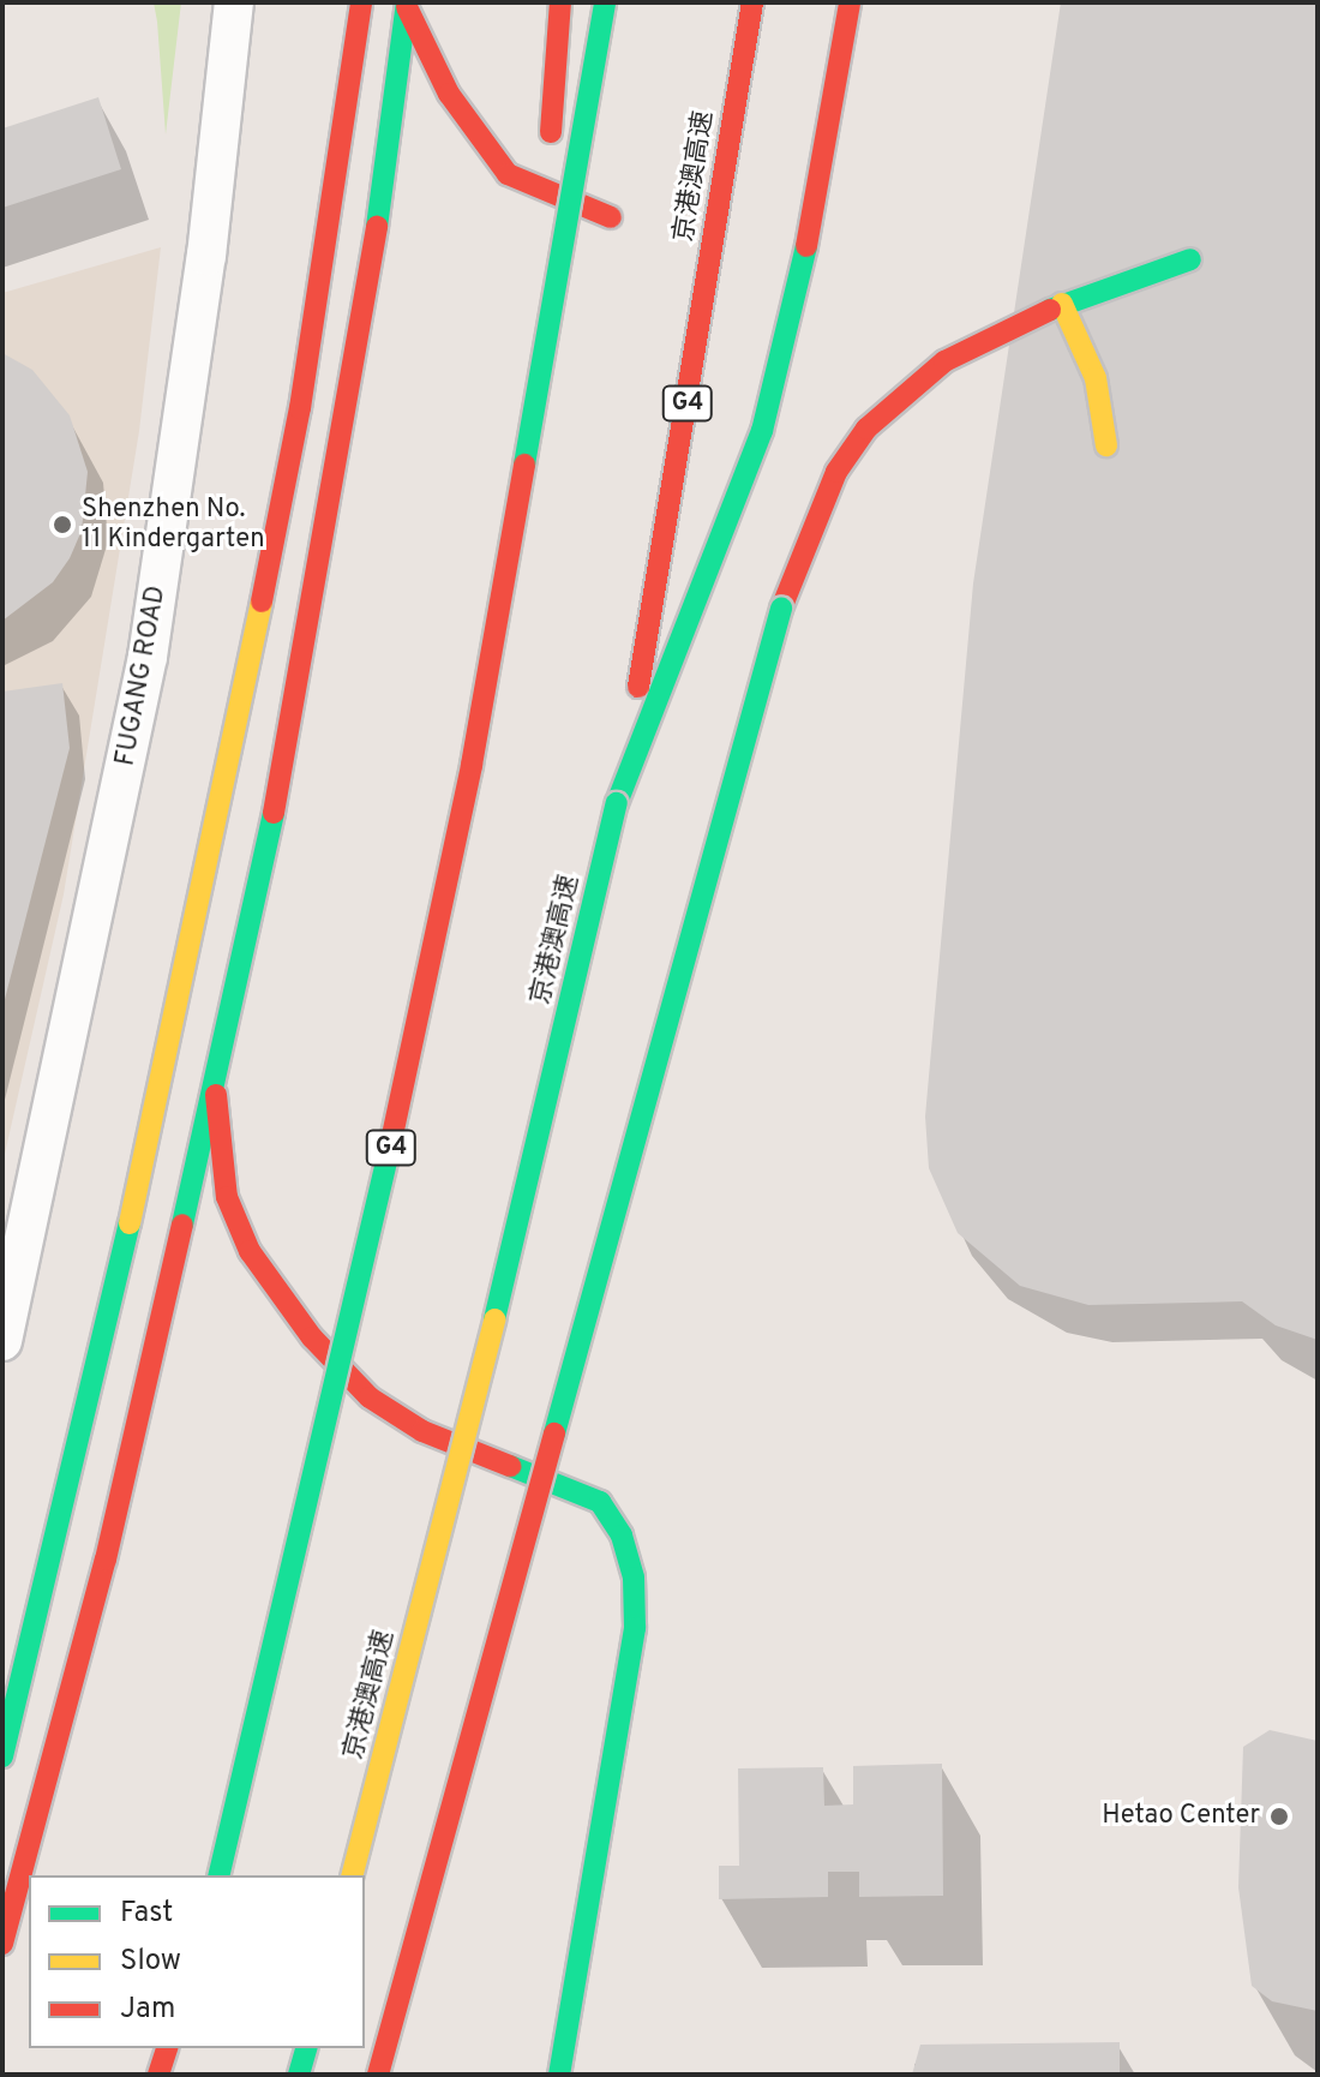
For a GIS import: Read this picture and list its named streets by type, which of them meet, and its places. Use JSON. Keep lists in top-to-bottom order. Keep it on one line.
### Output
{"streets":{"main road":["京港澳高速","G4"],"street":["FUGANG ROAD"]},"places":["Shenzhen No. 11 Kindergarten","Hetao Center"],"legend":["Fast","Slow","Jam"]}
